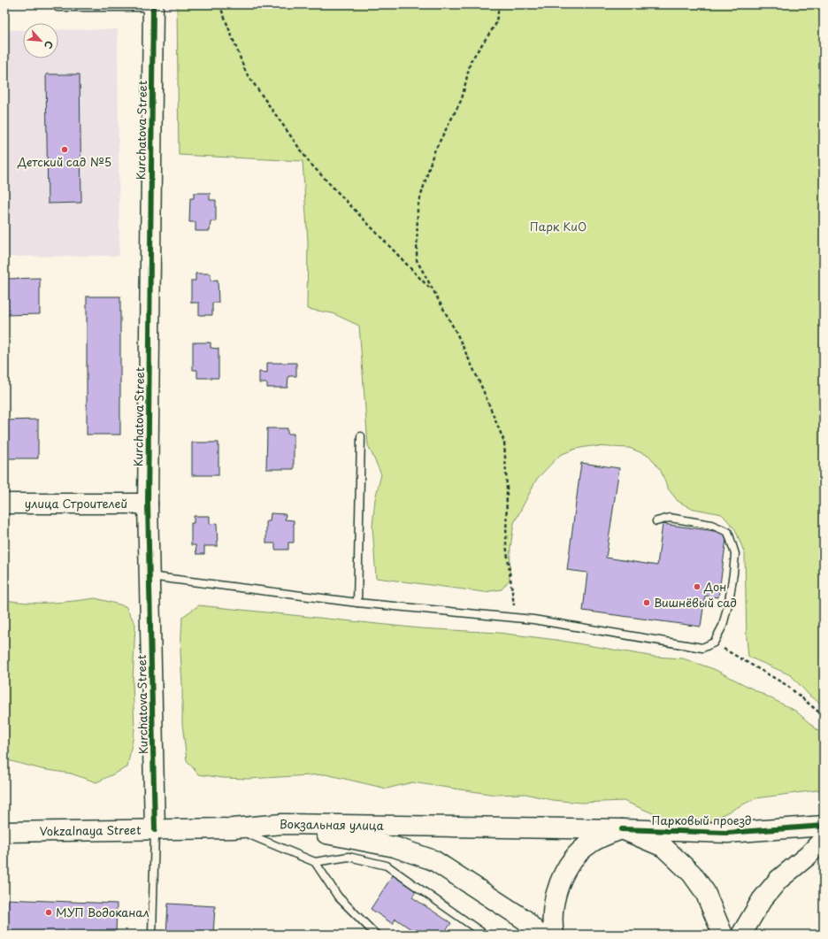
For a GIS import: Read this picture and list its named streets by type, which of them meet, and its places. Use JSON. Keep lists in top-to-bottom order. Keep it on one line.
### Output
{"streets":{"street":["Kurchatova Street","улица Строителей","Парковый проезд","Вокзальная улица","Vokzalnaya Street"]},"crossings":[["Kurchatova Street","улица Строителей"],["Kurchatova Street","Vokzalnaya Street"],["Парковый проезд","Вокзальная улица"],["Вокзальная улица","Vokzalnaya Street"]],"parks":["Парк КиО"],"places":["Детский сад №5","Дон","Вишнёвый сад","МУП Водоканал"],"north":"bottom right"}
